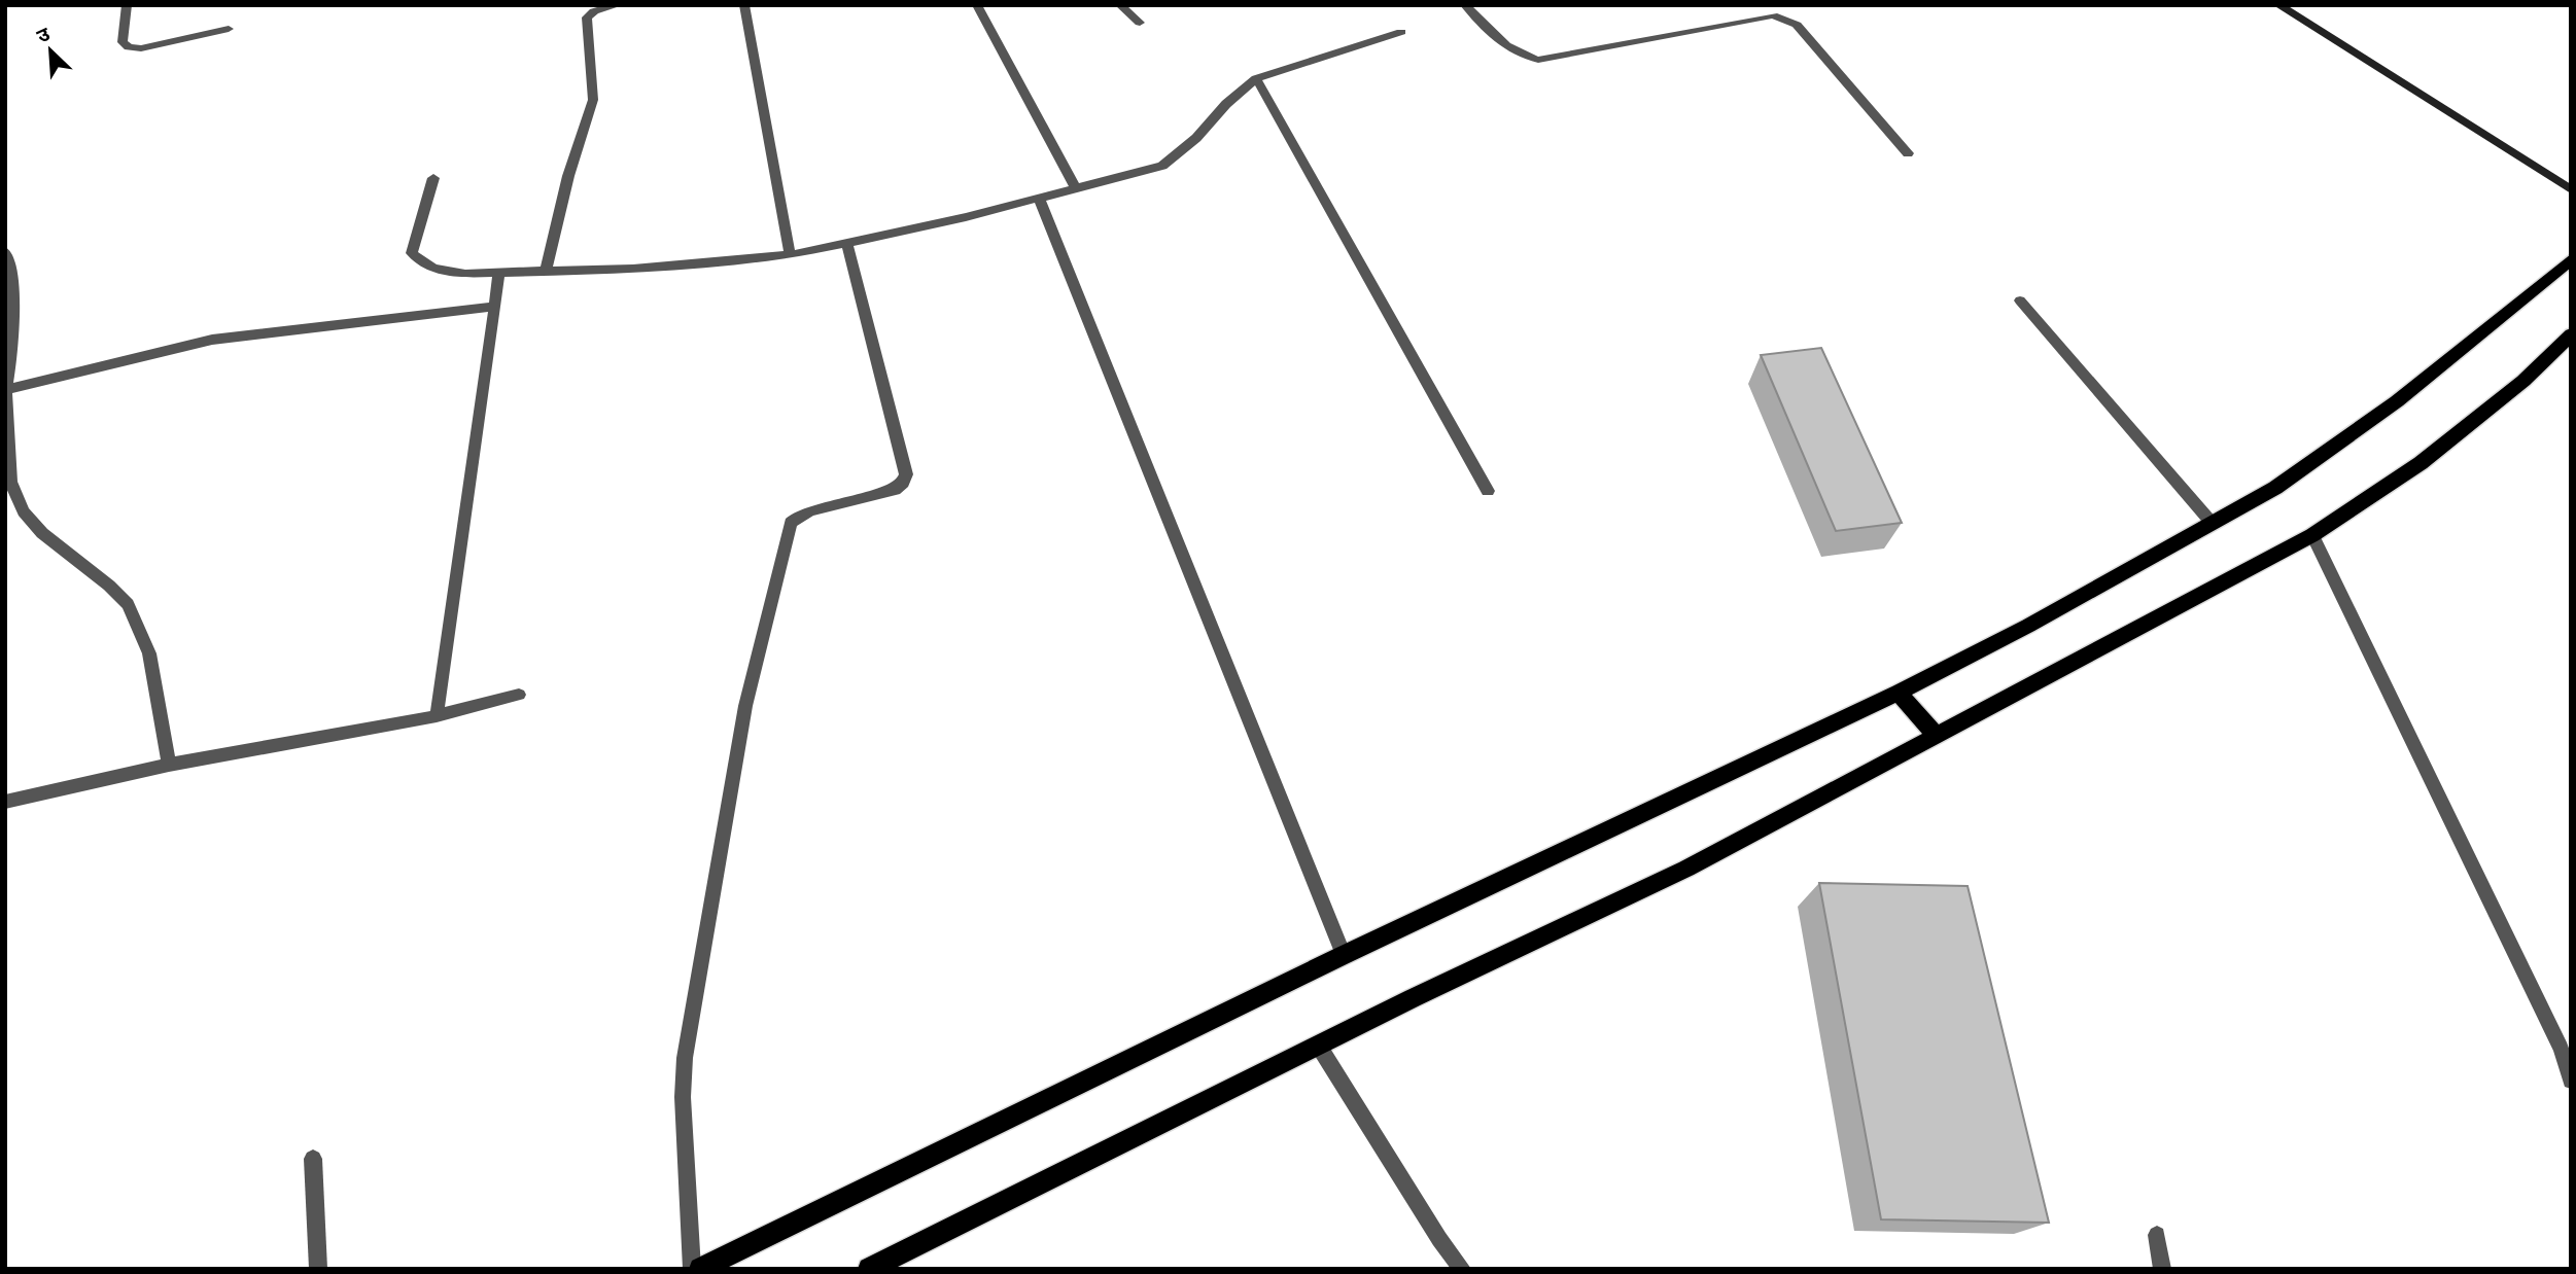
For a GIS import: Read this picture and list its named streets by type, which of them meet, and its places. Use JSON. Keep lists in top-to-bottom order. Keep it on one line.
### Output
{"north":"top left"}
